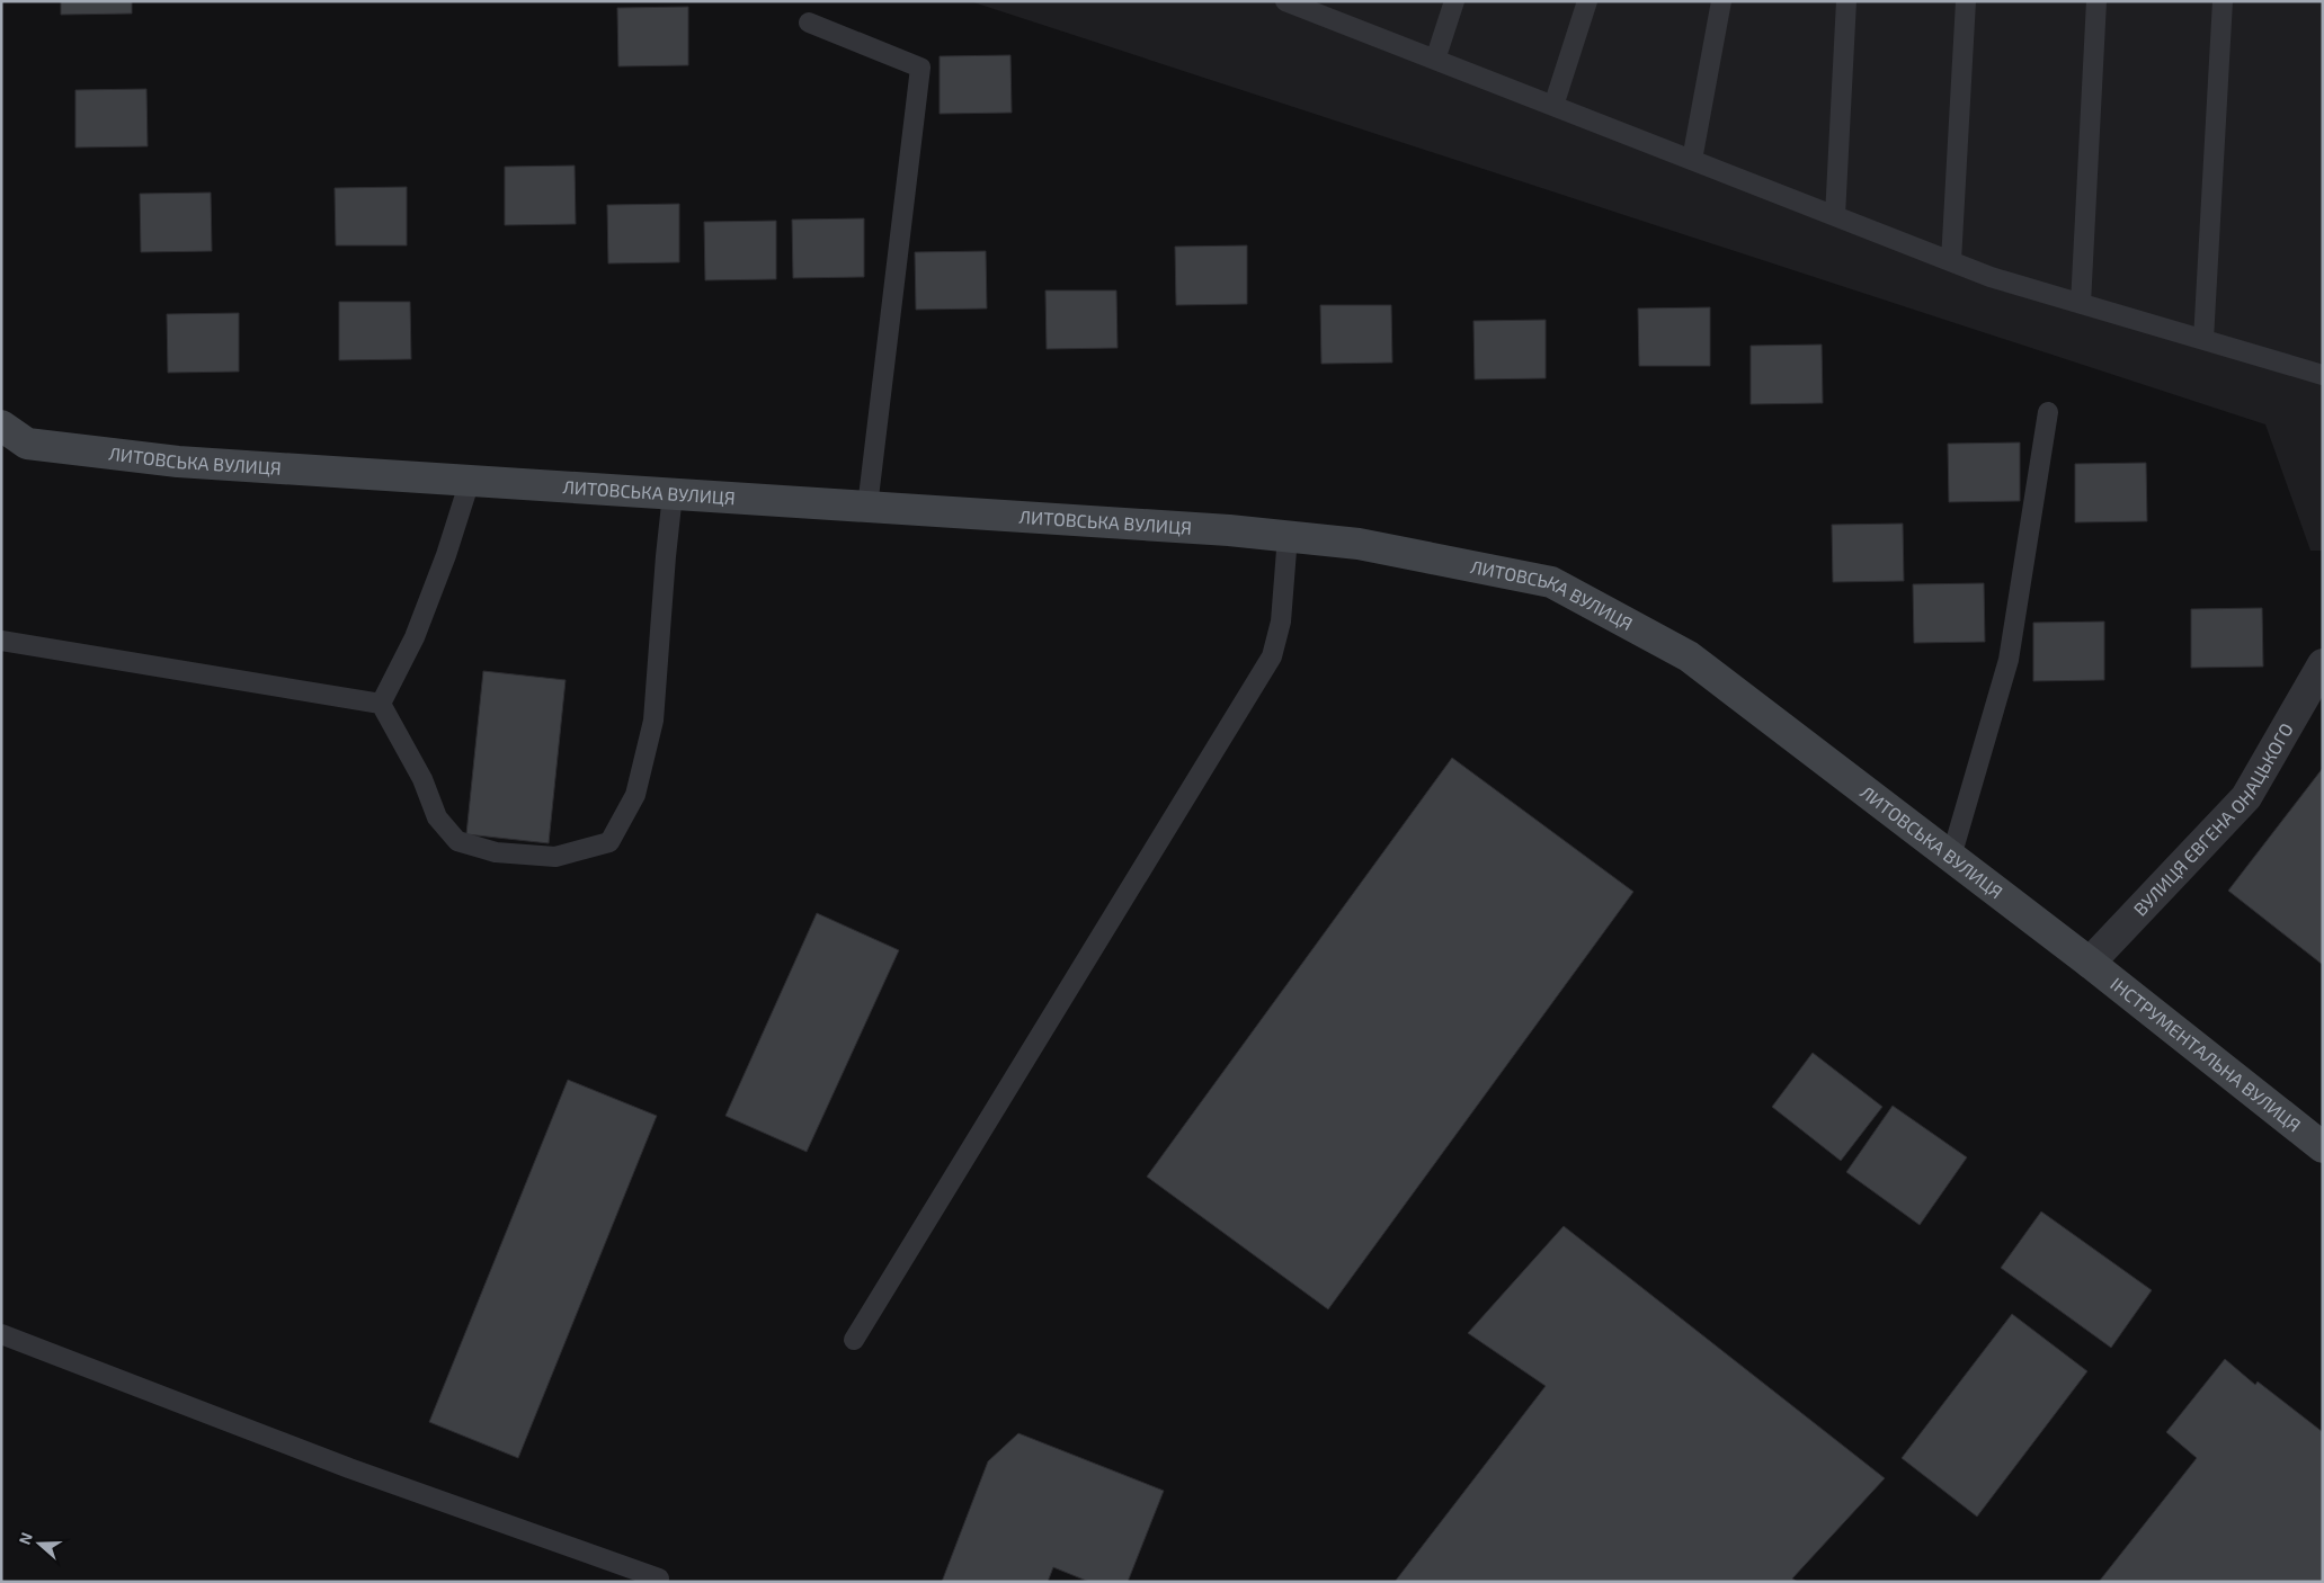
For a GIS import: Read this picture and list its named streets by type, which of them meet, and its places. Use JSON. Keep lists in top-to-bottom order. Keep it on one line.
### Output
{"streets":{"street":["ЛИТОВСЬКА ВУЛИЦЯ","ВУЛИЦЯ ЄВГЕНА ОНАЦЬКОГО","ІНСТРУМЕНТАЛЬНА ВУЛИЦЯ"]},"crossings":[["ЛИТОВСЬКА ВУЛИЦЯ","ВУЛИЦЯ ЄВГЕНА ОНАЦЬКОГО"],["ЛИТОВСЬКА ВУЛИЦЯ","ІНСТРУМЕНТАЛЬНА ВУЛИЦЯ"],["ВУЛИЦЯ ЄВГЕНА ОНАЦЬКОГО","ІНСТРУМЕНТАЛЬНА ВУЛИЦЯ"]],"north":"left"}
